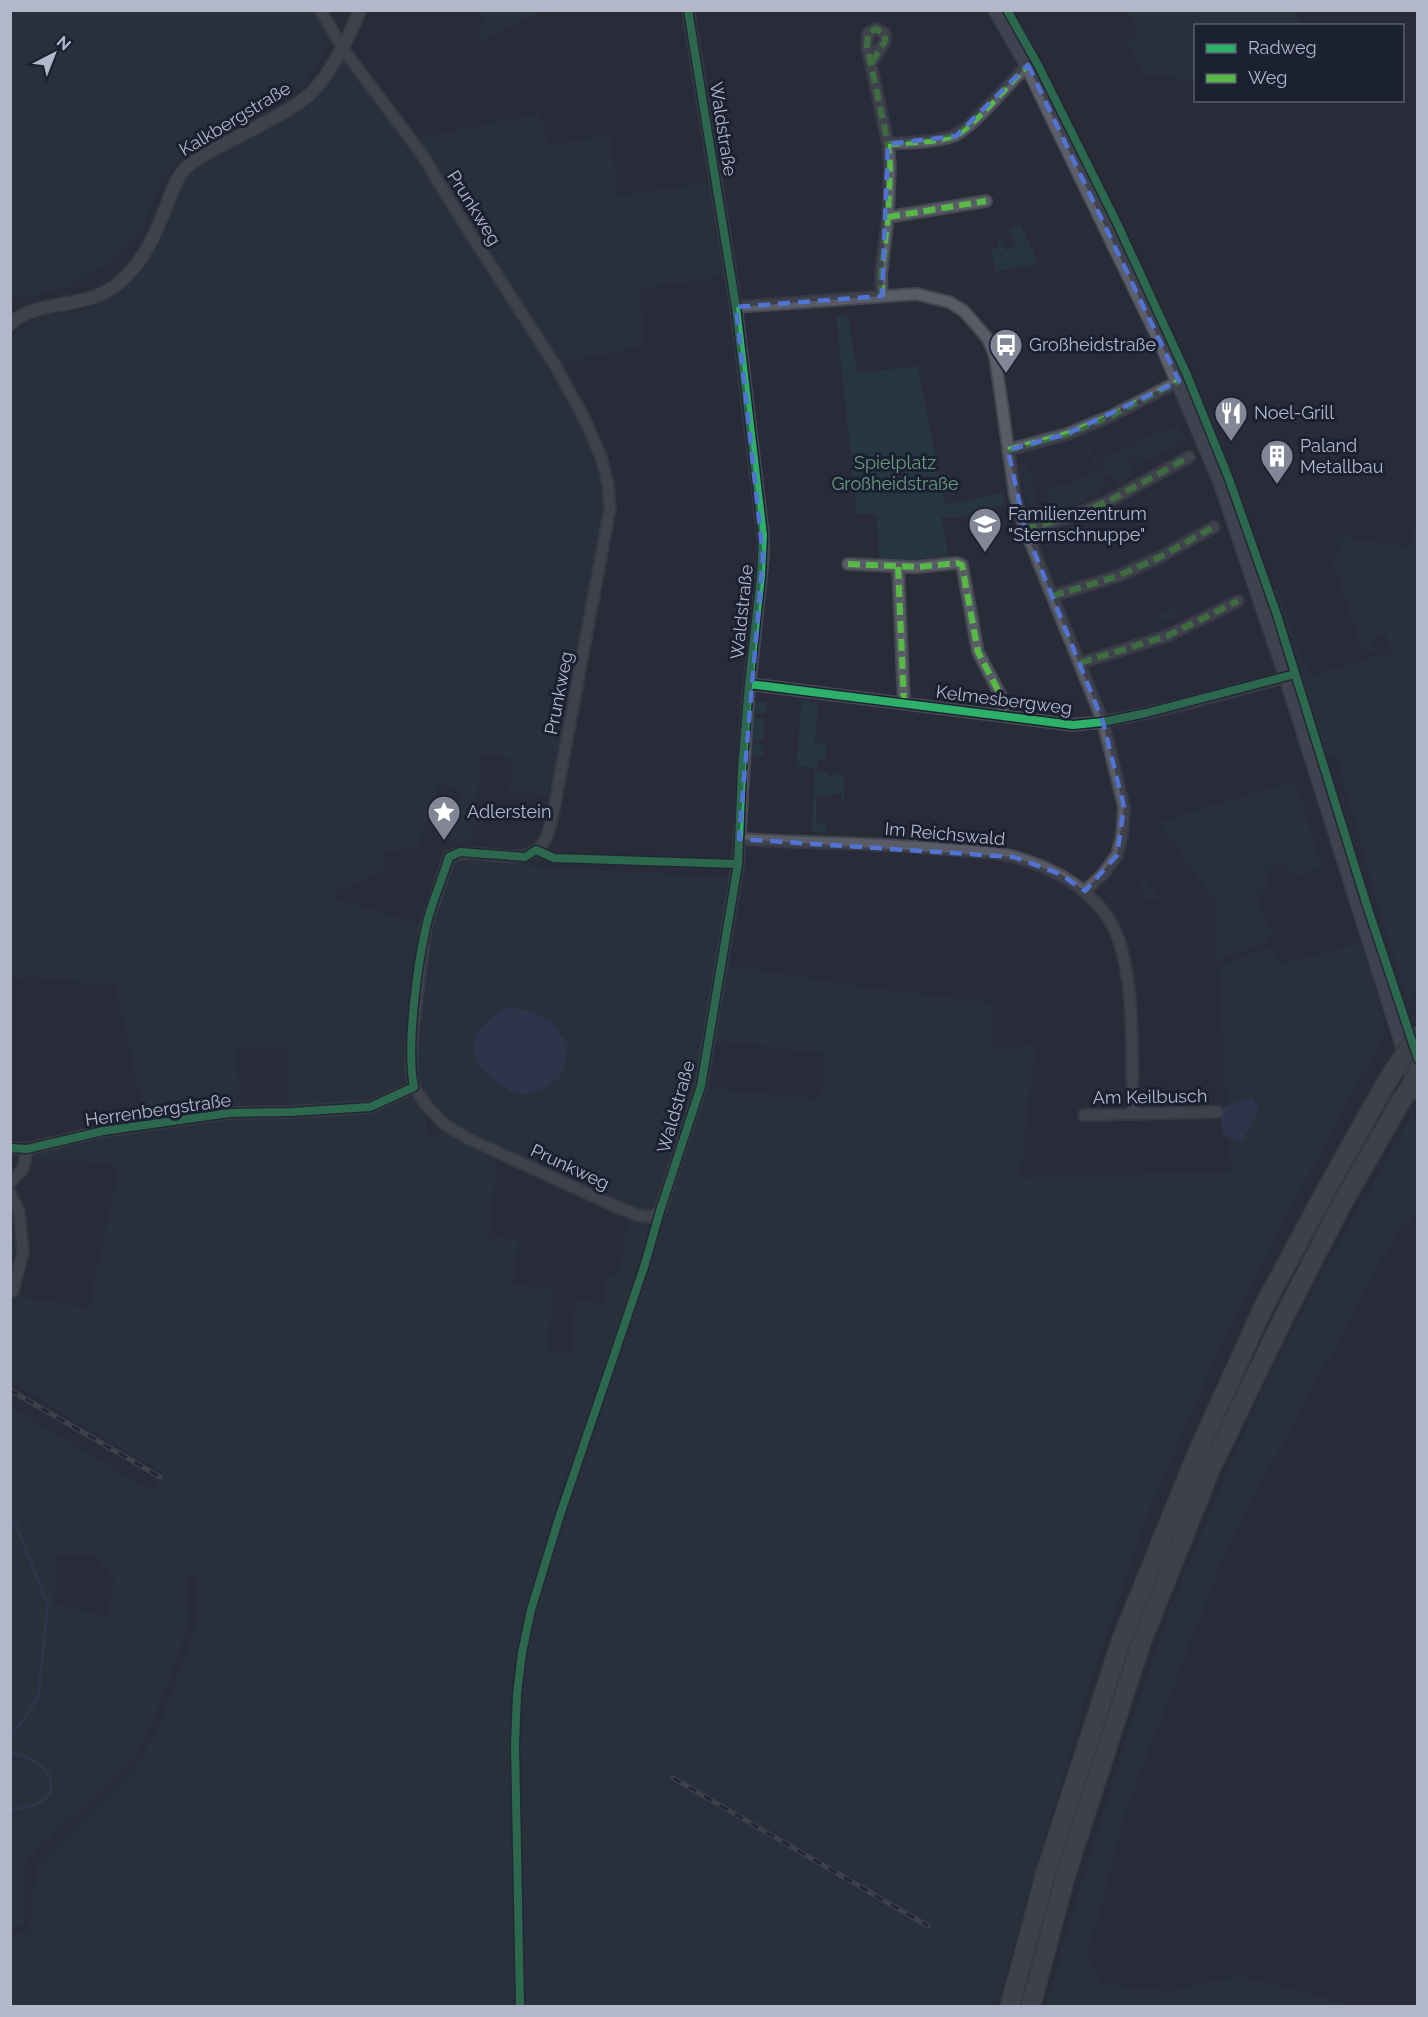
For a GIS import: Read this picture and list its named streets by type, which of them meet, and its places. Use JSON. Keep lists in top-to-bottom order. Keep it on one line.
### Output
{"streets":{"street":["Kalkbergstraße","Waldstraße","Prunkweg","Kelmesbergweg","Im Reichswald","Am Keilbusch","Herrenbergstraße"]},"crossings":[["Kalkbergstraße","Prunkweg"],["Waldstraße","Prunkweg"],["Waldstraße","Kelmesbergweg"],["Waldstraße","Im Reichswald"],["Prunkweg","Herrenbergstraße"],["Im Reichswald","Am Keilbusch"]],"parks":["Spielplatz Großheidstraße"],"places":{"bus stop":["Großheidstraße"],"restaurant":["Noel-Grill"],"building":["Paland Metallbau"],"school or university":["Familienzentrum \"Sternschnuppe\""],"place":["Adlerstein"]},"legend":["Radweg","Weg"],"north":"top right"}
